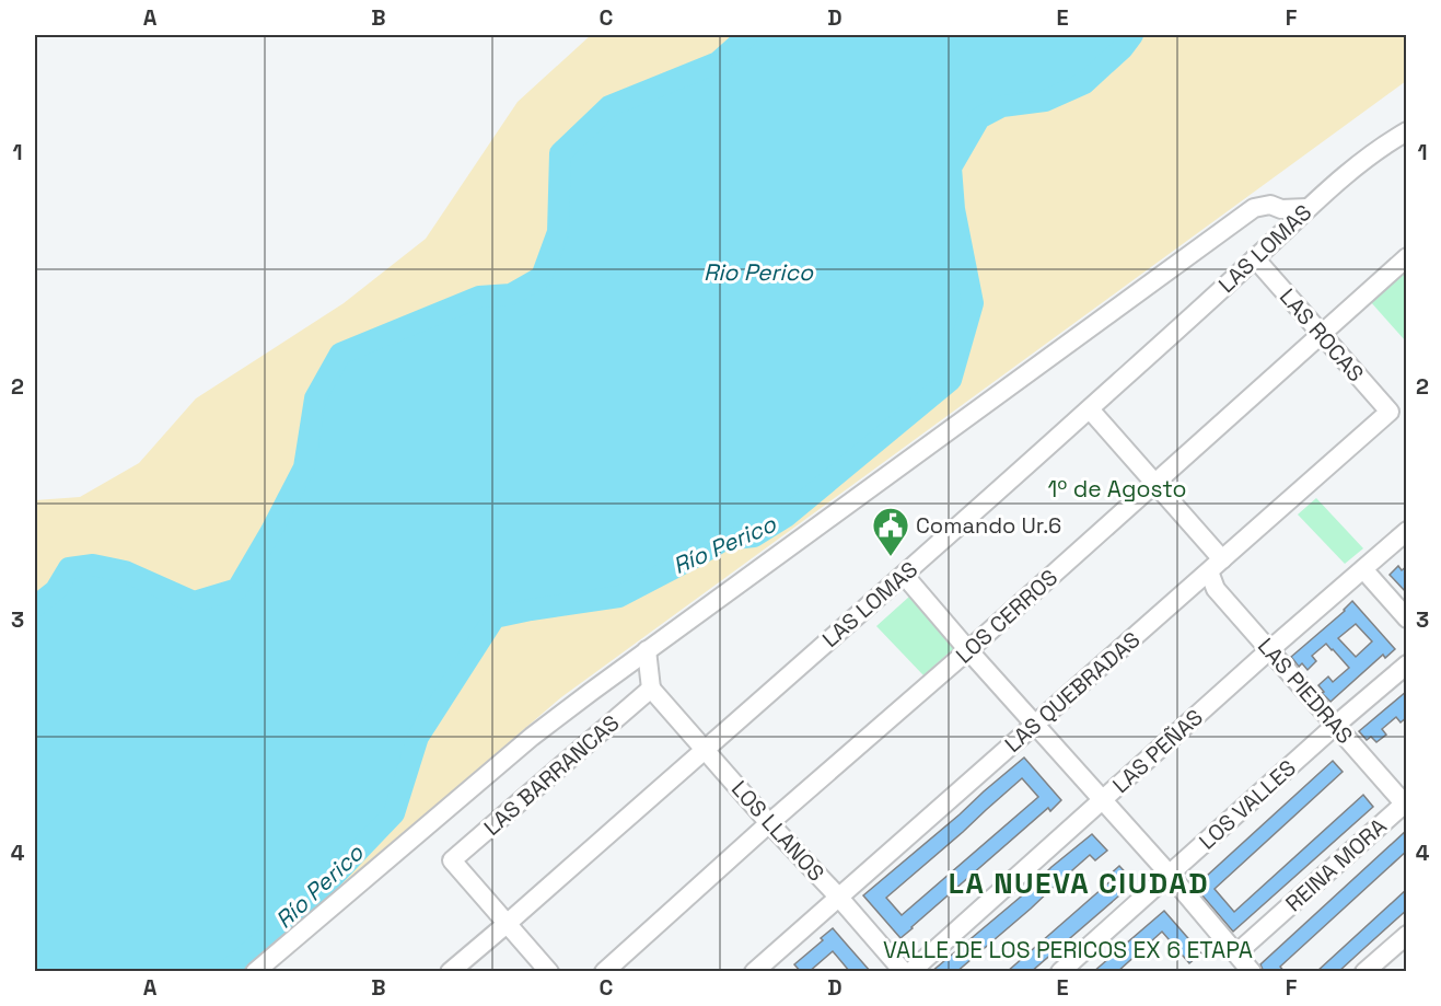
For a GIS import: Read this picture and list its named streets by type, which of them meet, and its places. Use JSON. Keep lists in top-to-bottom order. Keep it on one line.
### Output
{"streets":{"street":["LAS LOMAS","LAS ROCAS","LOS CERROS","LAS PIEDRAS","LAS QUEBRADAS","LAS PEÑAS","LAS BARRANCAS","LOS VALLES","LOS LLANOS","REINA MORA"]},"crossings":[["LAS LOMAS","LAS ROCAS"],["LAS LOMAS","LAS PIEDRAS"],["LAS LOMAS","LAS BARRANCAS"],["LAS LOMAS","LOS LLANOS"],["LAS ROCAS","LOS CERROS"],["LAS ROCAS","LAS QUEBRADAS"],["LOS CERROS","LAS PIEDRAS"],["LOS CERROS","LOS LLANOS"],["LAS PIEDRAS","LAS QUEBRADAS"],["LAS PIEDRAS","LAS PEÑAS"],["LAS PIEDRAS","LOS VALLES"],["LAS PIEDRAS","REINA MORA"],["LAS QUEBRADAS","LOS LLANOS"],["LAS BARRANCAS","LOS LLANOS"]],"districts":["1º de Agosto","LA NUEVA CIUDAD","VALLE DE LOS PERICOS EX 6 ETAPA"],"water":["Rio Perico","Río Perico"],"places":{"public building":["Comando Ur.6"]},"grid":{"columns":["A","B","C","D","E","F"],"rows":["1","2","3","4"]}}
